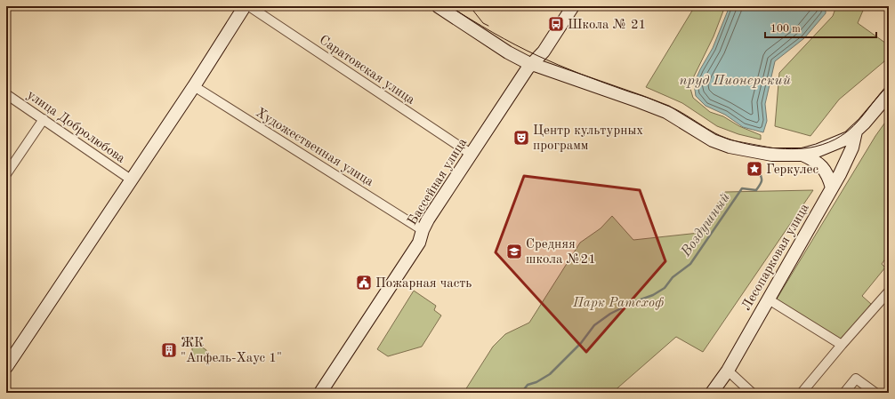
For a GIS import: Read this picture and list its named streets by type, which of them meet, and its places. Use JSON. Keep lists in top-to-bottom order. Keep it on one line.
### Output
{"streets":{"street":["Саратовская улица","улица Добролюбова","Художественная улица","Бассейная улица","Лесопарковая улица"]},"crossings":[["Саратовская улица","Бассейная улица"],["Художественная улица","Бассейная улица"]],"water":["пруд Пионерский","Воздушный"],"parks":["Парк Ратсхоф"],"places":{"bus stop":["Школа № 21"],"theatre":["Центр культурных программ"],"place":["Геркулес"],"school or university":["Средняя школа №21"],"public building":["Пожарная часть"],"building":["ЖК \"Апфель-Хаус 1\""]},"scale_bar":"100 m"}
